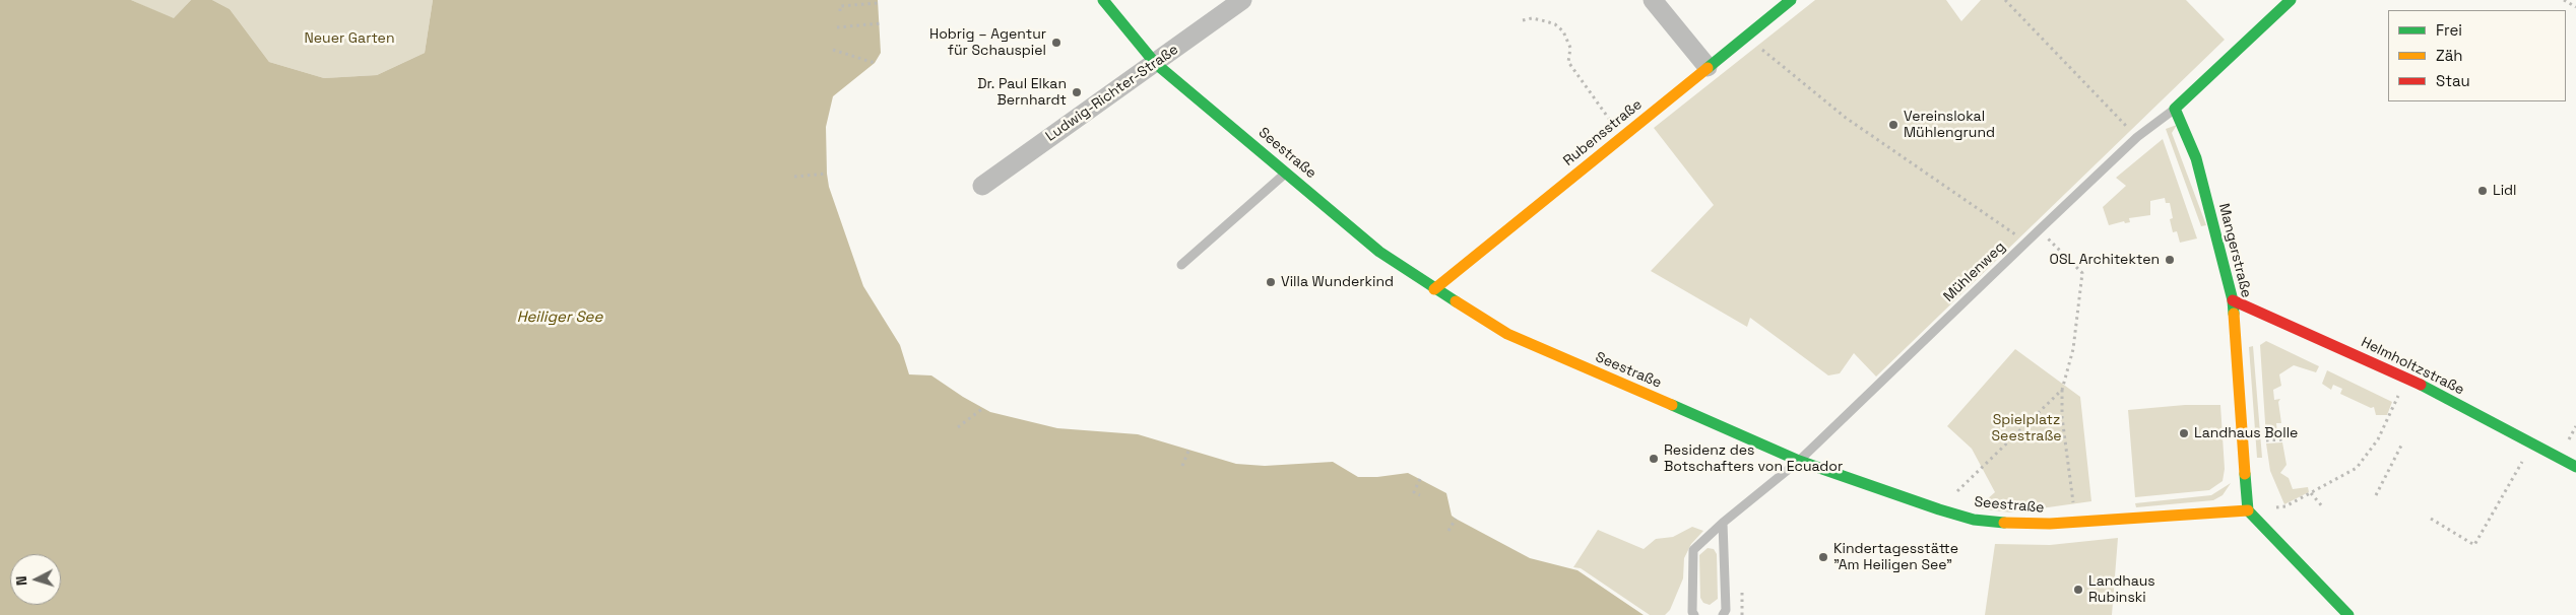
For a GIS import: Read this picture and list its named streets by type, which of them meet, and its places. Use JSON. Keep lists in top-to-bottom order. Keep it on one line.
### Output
{"streets":{"street":["Ludwig-Richter-Straße","Rubensstraße","Seestraße","Mangerstraße","Helmholtzstraße"],"lane":["Mühlenweg"]},"crossings":[["Ludwig-Richter-Straße","Seestraße"],["Rubensstraße","Seestraße"],["Seestraße","Mangerstraße"],["Seestraße","Mühlenweg"],["Mangerstraße","Mühlenweg"],["Mangerstraße","Helmholtzstraße"]],"water":["Heiliger See"],"parks":["Neuer Garten","Spielplatz Seestraße"],"places":["Hobrig – Agentur für Schauspiel","Dr. Paul Elkan Bernhardt","Vereinslokal Mühlengrund","Lidl","OSL Architekten","Villa Wunderkind","Landhaus Bolle","Residenz des Botschafters von Ecuador","Kindertagesstätte \"Am Heiligen See\"","Landhaus Rubinski"],"legend":["Frei","Zäh","Stau"],"north":"left"}
